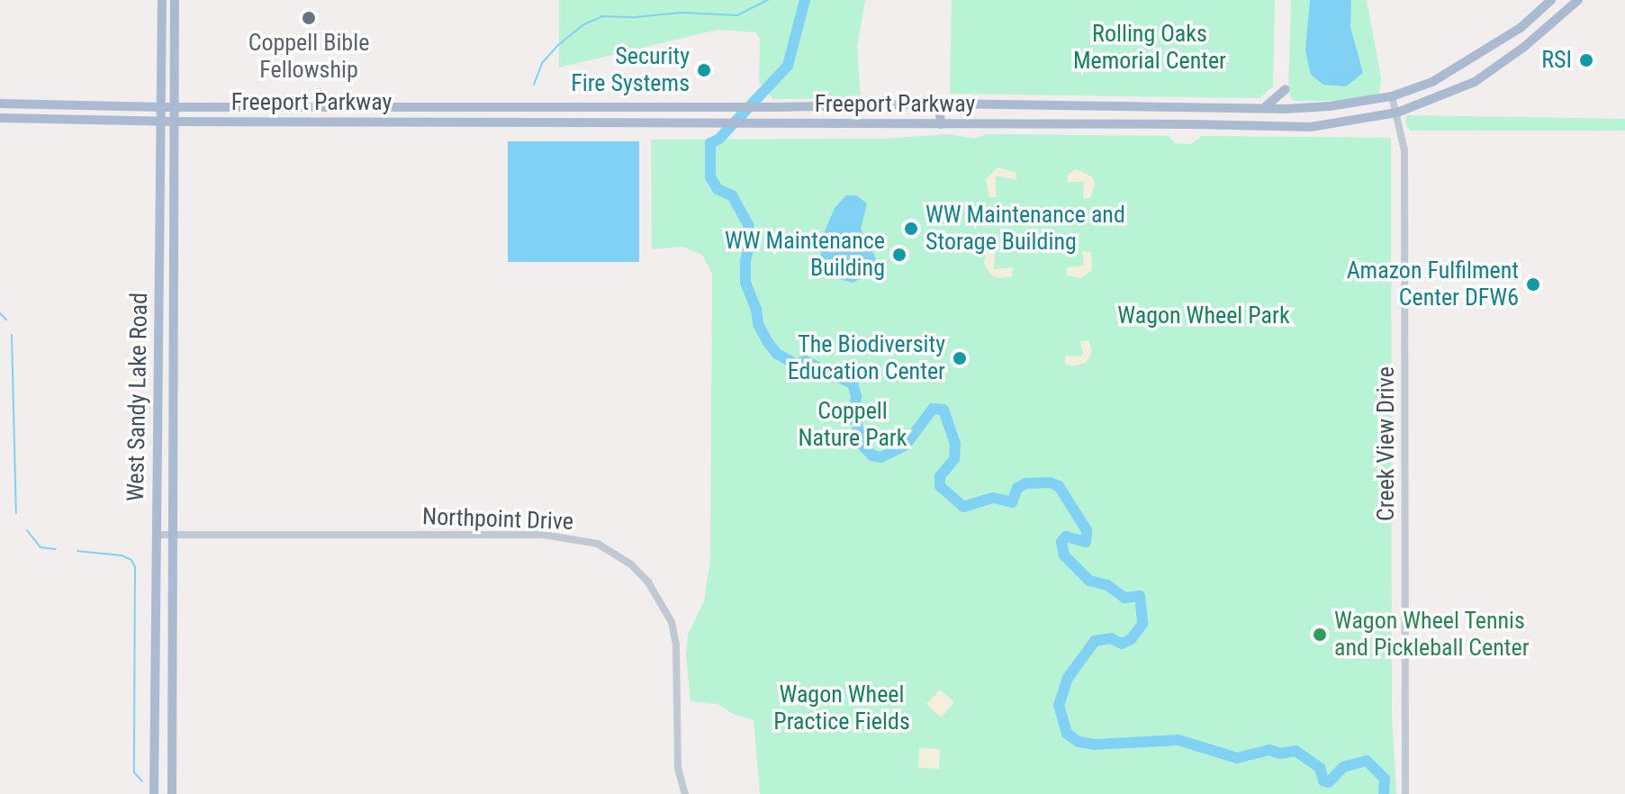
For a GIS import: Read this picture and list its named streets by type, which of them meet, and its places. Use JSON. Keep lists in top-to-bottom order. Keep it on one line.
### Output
{"streets":{"main road":["Freeport Parkway","West Sandy Lake Road"],"street":["Creek View Drive","Northpoint Drive"]},"crossings":[["Freeport Parkway","West Sandy Lake Road"],["Freeport Parkway","Creek View Drive"],["West Sandy Lake Road","Northpoint Drive"]],"parks":["Rolling Oaks Memorial Center","Wagon Wheel Park","Coppell Nature Park","Wagon Wheel Practice Fields"],"places":["Coppell Bible Fellowship","RSI","Security Fire Systems","WW Maintenance and Storage Building","WW Maintenance Building","Amazon Fulfilment Center DFW6","The Biodiversity Education Center","Wagon Wheel Tennis and Pickleball Center"]}
